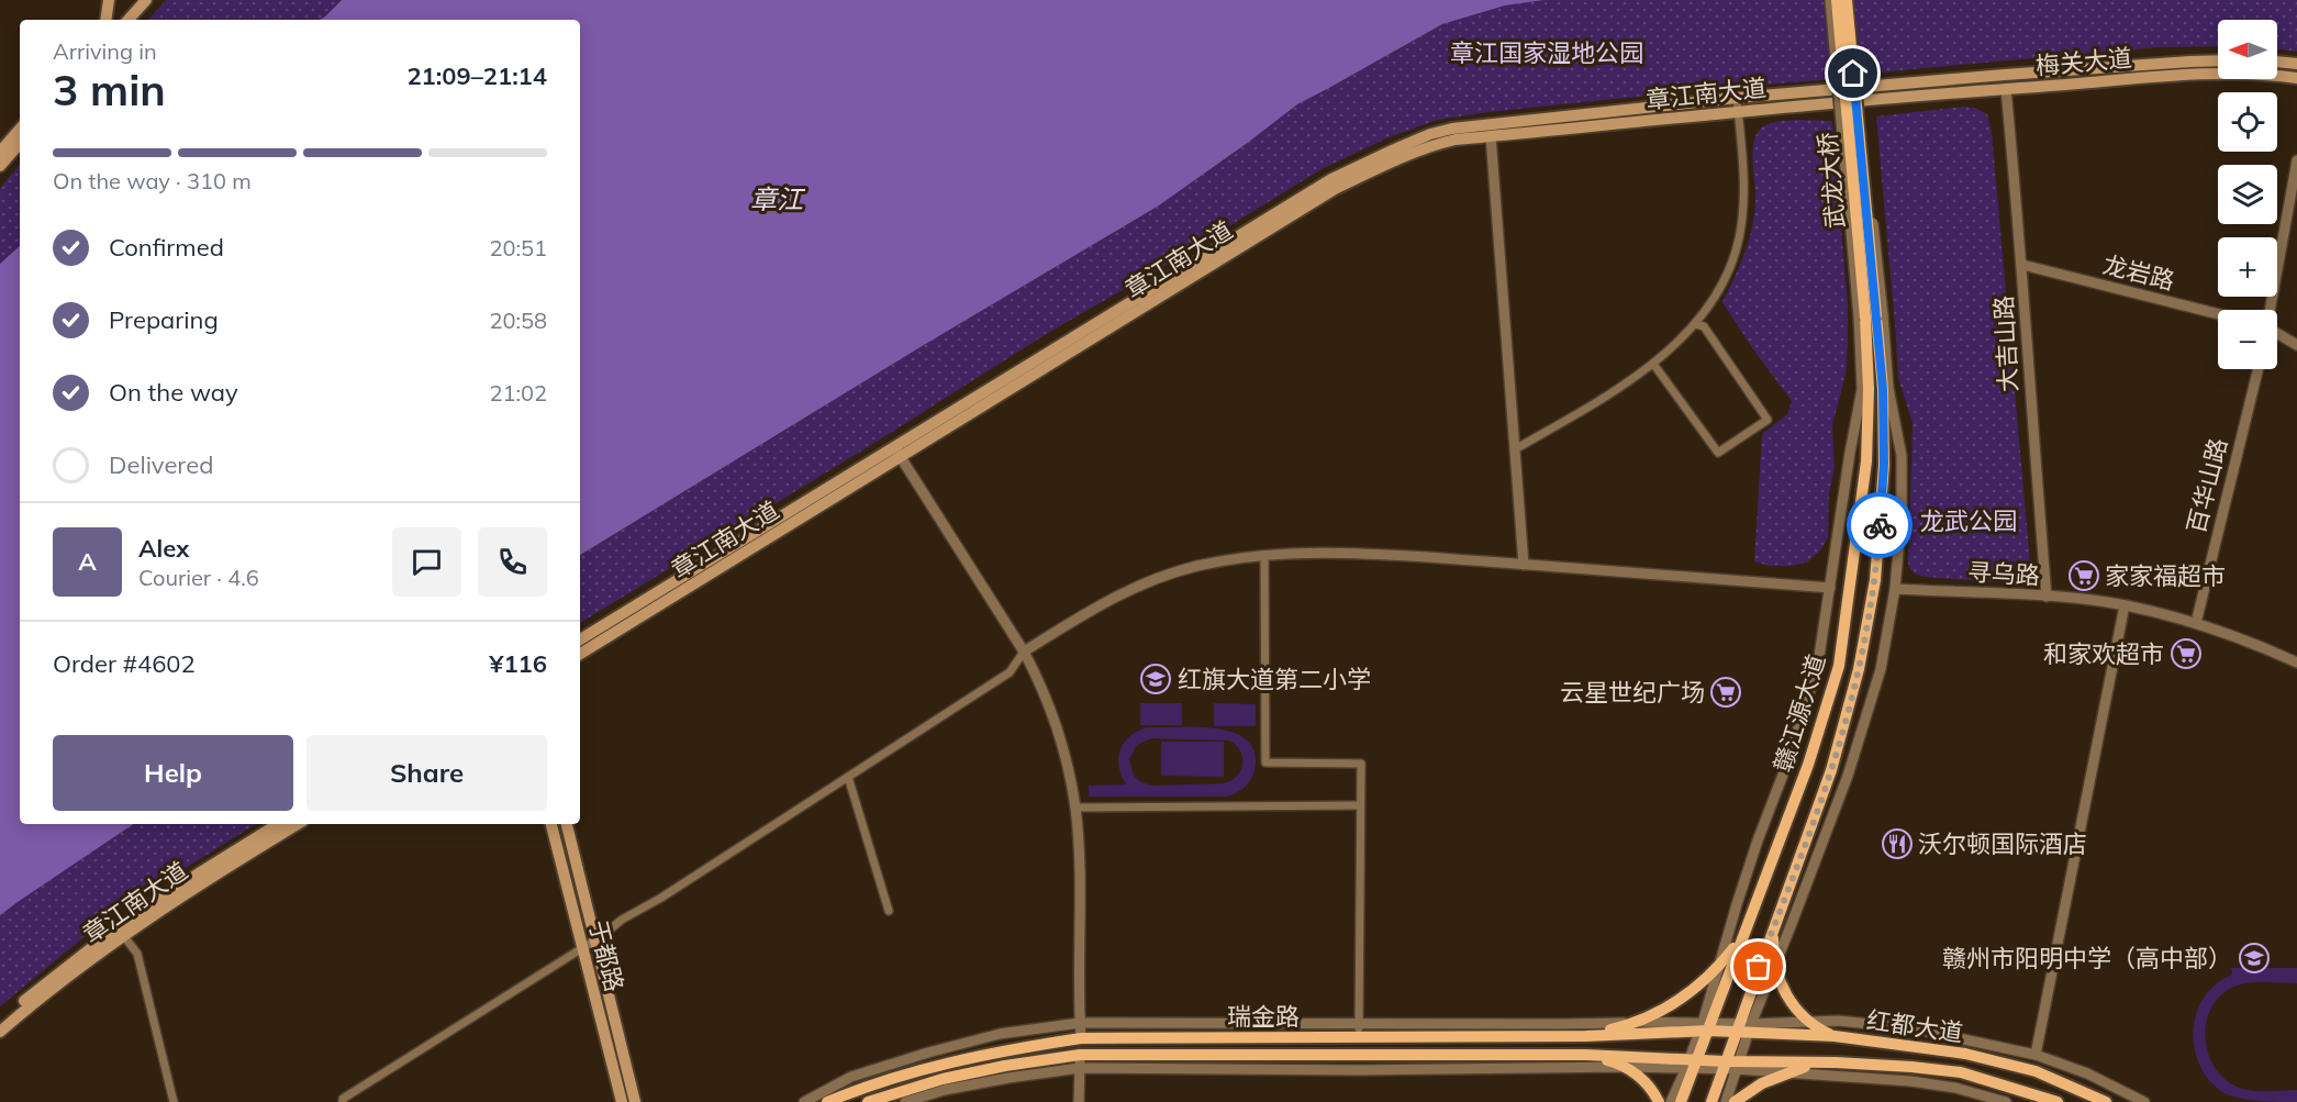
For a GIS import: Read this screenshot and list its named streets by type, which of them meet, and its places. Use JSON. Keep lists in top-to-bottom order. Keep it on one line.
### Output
{"streets":{"main road":["梅关大道","章江南大道","武龙大桥","赣江源大道","于都路","瑞金路","红都大道"],"street":["龙岩路","大吉山路","百华山路","寻乌路"]},"crossings":[["梅关大道","章江南大道"],["梅关大道","大吉山路"],["武龙大桥","赣江源大道"],["龙岩路","大吉山路"],["大吉山路","寻乌路"],["百华山路","寻乌路"],["赣江源大道","瑞金路"],["赣江源大道","红都大道"],["瑞金路","红都大道"]],"water":["章江"],"parks":["章江国家湿地公园","龙武公园"],"places":{"supermarket":["家家福超市","和家欢超市","云星世纪广场"],"school or university":["红旗大道第二小学","赣州市阳明中学（高中部）"],"restaurant":["沃尔顿国际酒店"]},"north":"left","page":{"map_buttons":["+","−"],"heading":["3 min","Arriving in","21:09–21:14"],"panel":["Alex","Courier · 4.6","Order #4602","¥116"],"bar":"On the way · 310 m","list":[["Confirmed","20:51"],["Preparing","20:58"],["On the way","21:02"],"Delivered"],"round":"A","buttons":["Help","Share"]}}
